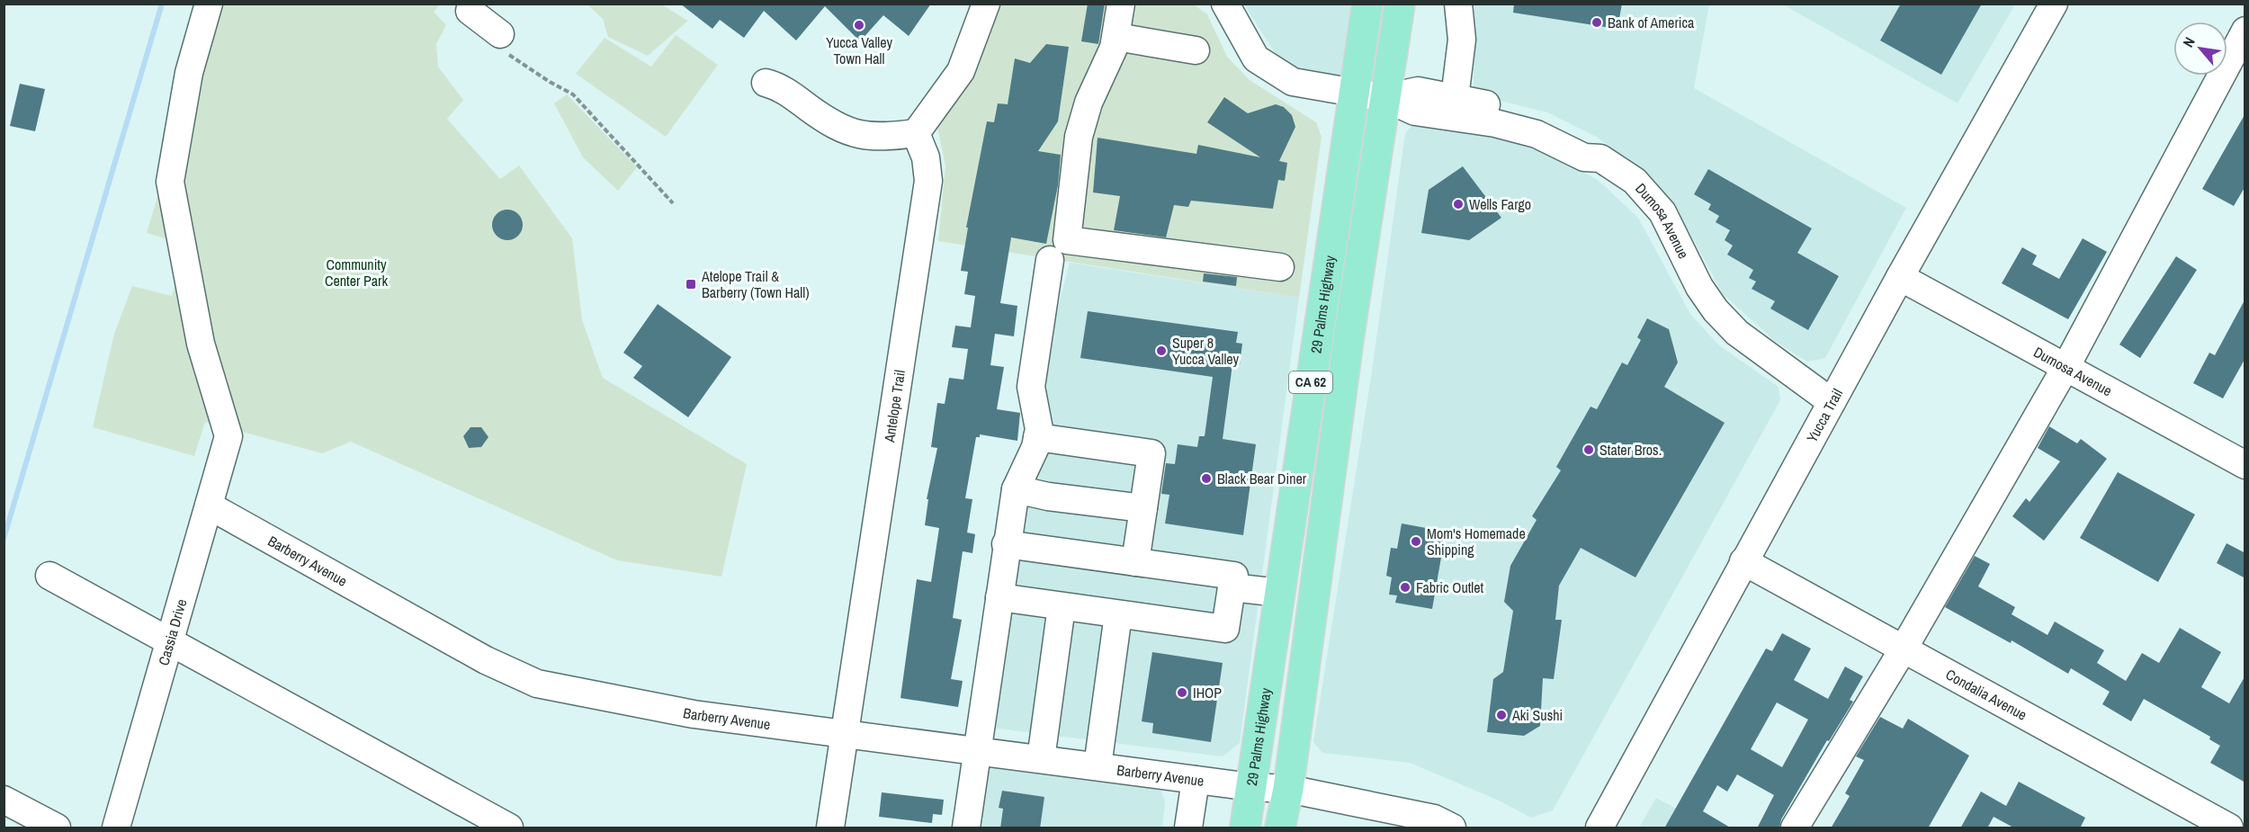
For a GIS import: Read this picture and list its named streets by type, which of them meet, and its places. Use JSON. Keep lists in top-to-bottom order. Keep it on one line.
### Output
{"streets":{"main road":["29 Palms Highway","CA 62"],"street":["Dumosa Avenue","Antelope Trail","Yucca Trail","Barberry Avenue","Cassia Drive","Condalia Avenue"]},"crossings":[["Dumosa Avenue","29 Palms Highway"],["Dumosa Avenue","Yucca Trail"],["29 Palms Highway","Barberry Avenue"],["Antelope Trail","Barberry Avenue"],["Yucca Trail","Condalia Avenue"],["Barberry Avenue","Cassia Drive"]],"parks":["Community Center Park"],"places":{"other":["Bank of America","Yucca Valley Town Hall","Wells Fargo","Super 8 Yucca Valley","Stater Bros.","Black Bear Diner","Mom's Homemade Shipping","Fabric Outlet","IHOP","Aki Sushi"],"transit":["Atelope Trail & Barberry (Town Hall)"]},"north":"top left"}
